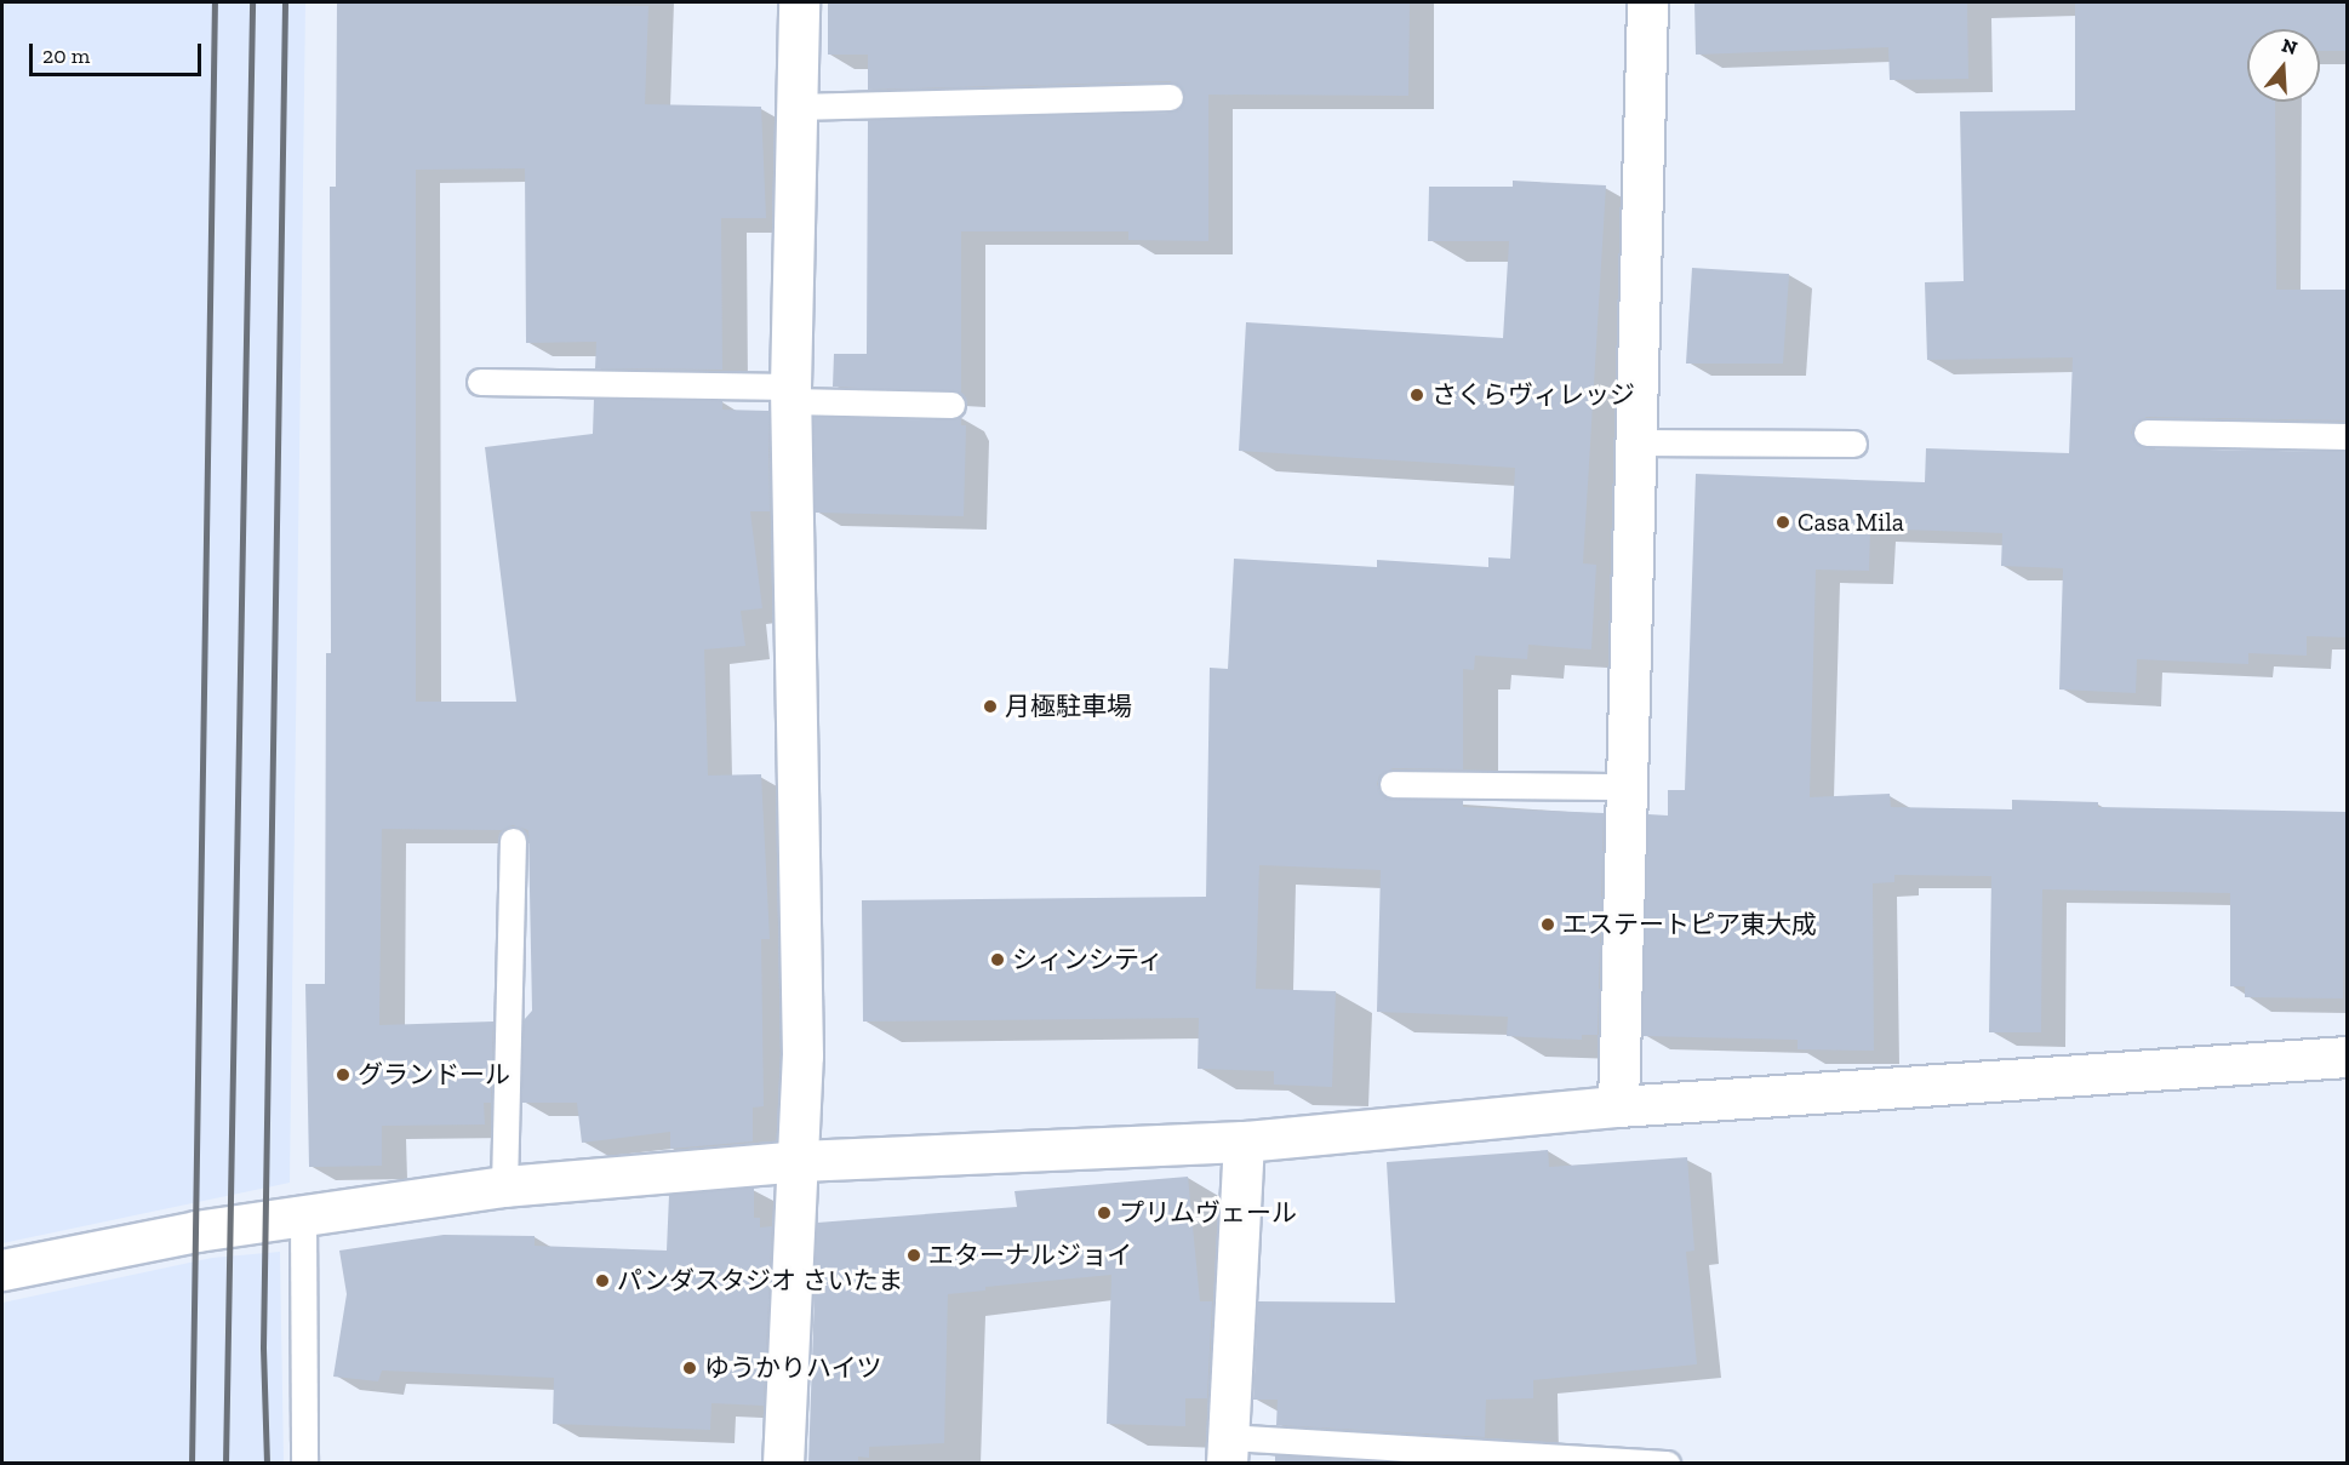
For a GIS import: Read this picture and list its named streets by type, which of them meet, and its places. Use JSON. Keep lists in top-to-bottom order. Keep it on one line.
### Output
{"places":["さくらヴィレッジ","Casa Mila","月極駐車場","エステートピア東大成","シィンシティ","グランドール","プリムヴェール","エターナルジョイ","パンダスタジオ さいたま","ゆうかりハイツ"],"scale_bar":"20 m","north":"top"}
